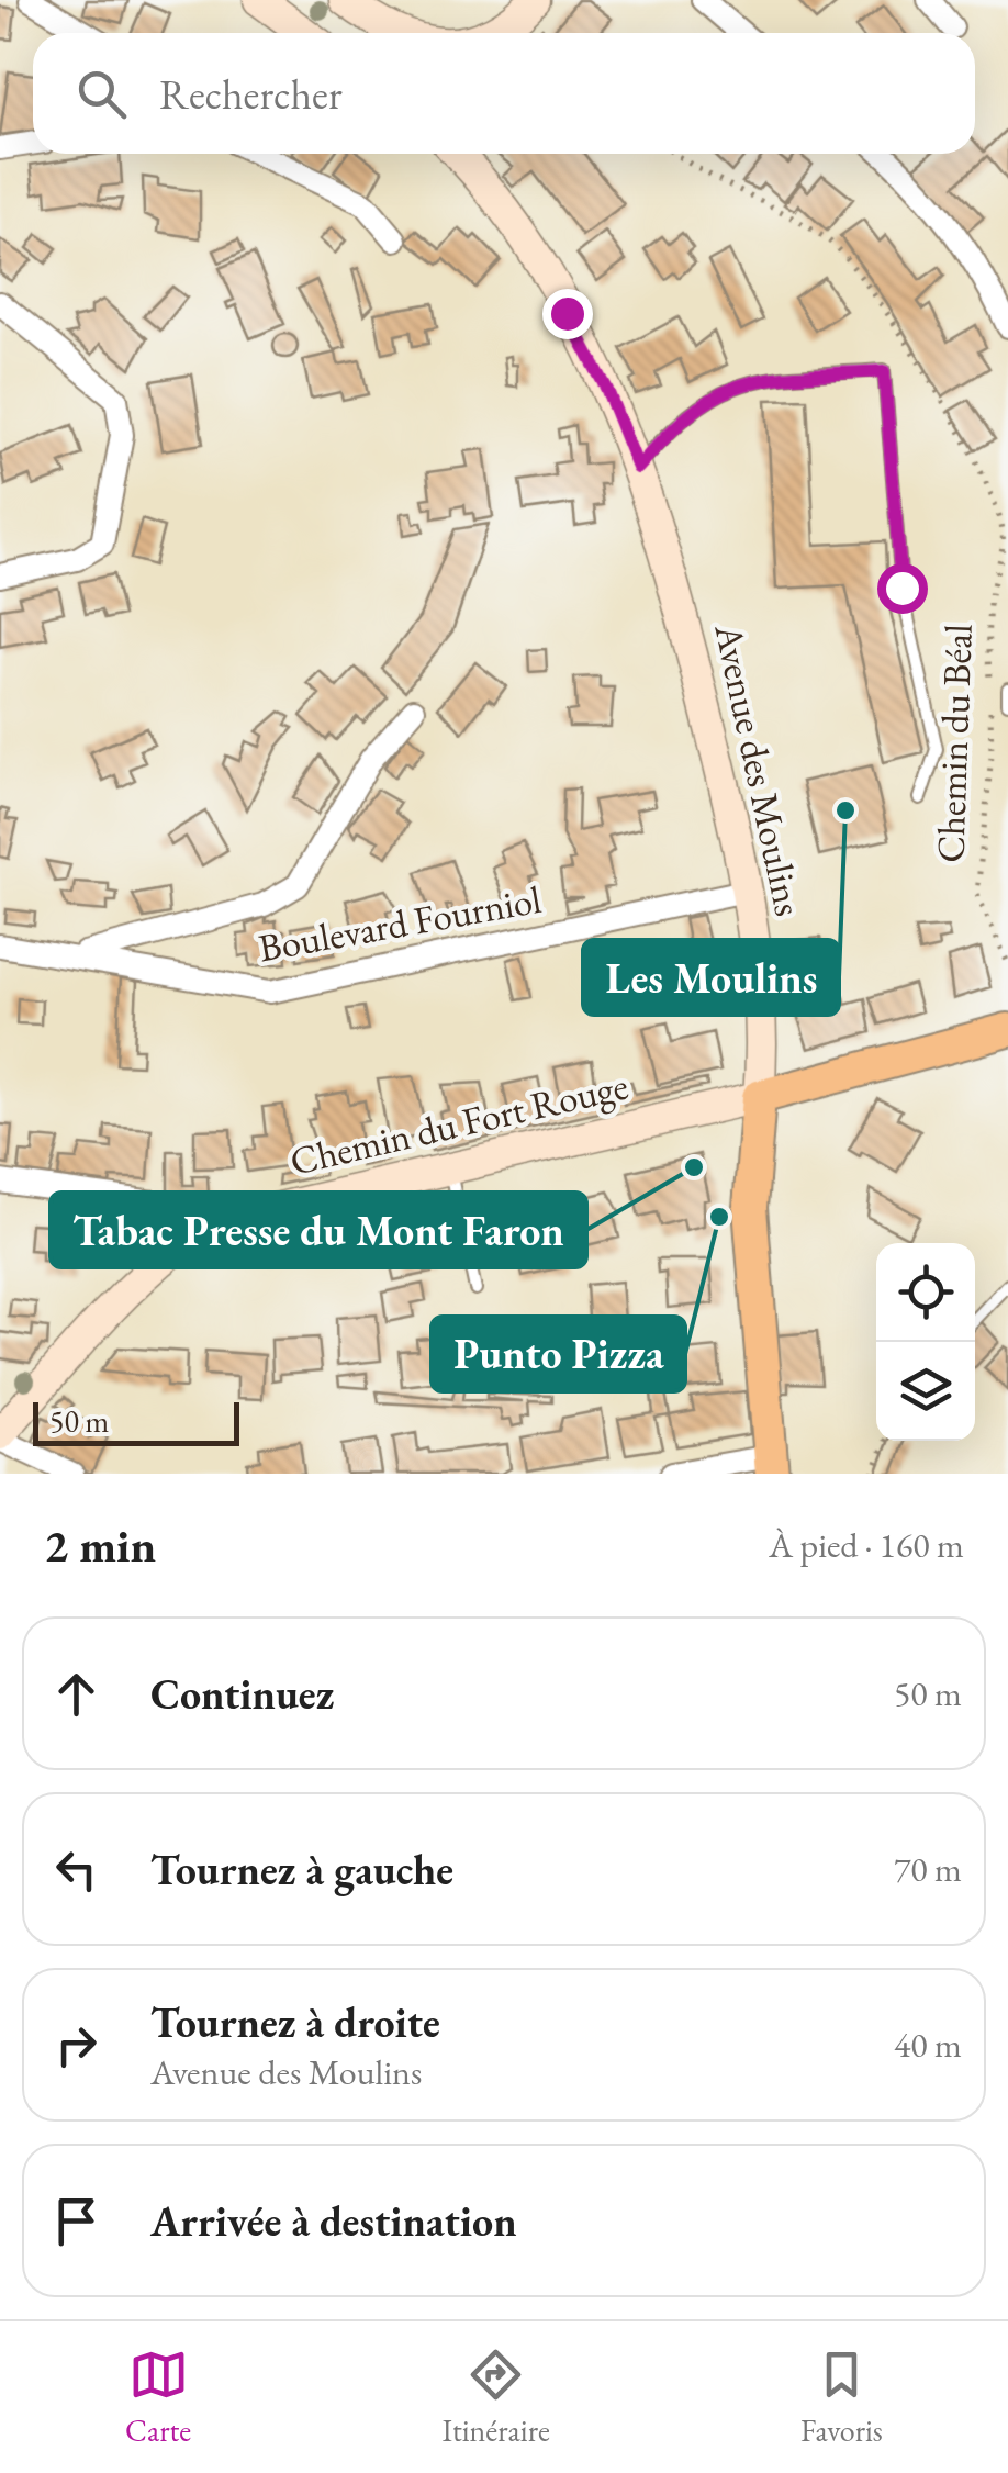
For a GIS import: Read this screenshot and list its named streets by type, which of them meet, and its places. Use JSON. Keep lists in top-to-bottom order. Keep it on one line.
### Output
{"streets":{"main road":["Avenue des Moulins","Chemin du Fort Rouge"],"street":["Boulevard Fourniol"],"path":["Chemin du Béal"]},"crossings":[["Avenue des Moulins","Boulevard Fourniol"],["Avenue des Moulins","Chemin du Fort Rouge"]],"places":["Les Moulins","Tabac Presse du Mont Faron","Punto Pizza"],"scale_bar":"50 m","page":{"search":"Rechercher","scale":"50 m","heading":["2 min","À pied · 160 m"],"list":[["Continuez","50 m"],["Tournez à gauche","70 m"],["Tournez à droite","Avenue des Moulins","40 m"],"Arrivée à destination"],"nav":["Carte","Itinéraire","Favoris"]}}
